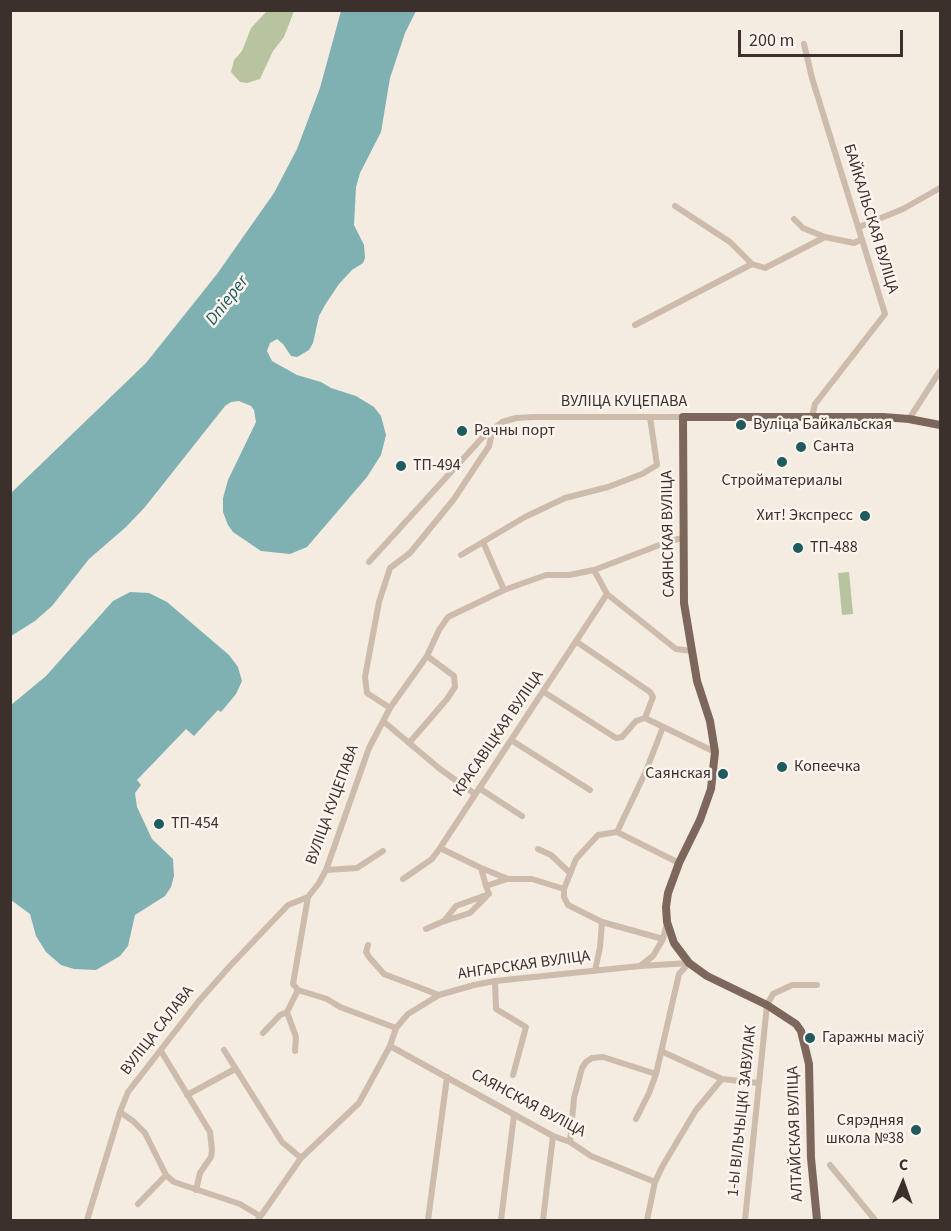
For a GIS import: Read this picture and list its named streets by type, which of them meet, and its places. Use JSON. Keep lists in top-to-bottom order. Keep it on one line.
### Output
{"streets":{"main road":["ВУЛІЦА КУЦЕПАВА","САЯНСКАЯ ВУЛІЦА","АЛТАЙСКАЯ ВУЛІЦА"],"street":["БАЙКАЛЬСКАЯ ВУЛІЦА","КРАСАВІЦКАЯ ВУЛІЦА","АНГАРСКАЯ ВУЛІЦА","ВУЛІЦА САЛАВА","1-Ы ВІЛЬЧЫЦКІ ЗАВУЛАК"]},"crossings":[["БАЙКАЛЬСКАЯ ВУЛІЦА","ВУЛІЦА КУЦЕПАВА"],["ВУЛІЦА КУЦЕПАВА","САЯНСКАЯ ВУЛІЦА"],["ВУЛІЦА КУЦЕПАВА","ВУЛІЦА САЛАВА"],["САЯНСКАЯ ВУЛІЦА","АНГАРСКАЯ ВУЛІЦА"],["1-Ы ВІЛЬЧЫЦКІ ЗАВУЛАК","АЛТАЙСКАЯ ВУЛІЦА"]],"water":["Dnieper"],"places":["Вуліца Байкальская","Рачны порт","Санта","Стройматериалы","ТП-494","Хит! Экспресс","ТП-488","Копеечка","Саянская","ТП-454","Гаражны масіў","Сярэдняя школа №38"],"scale_bar":"200 m","north":"top"}
